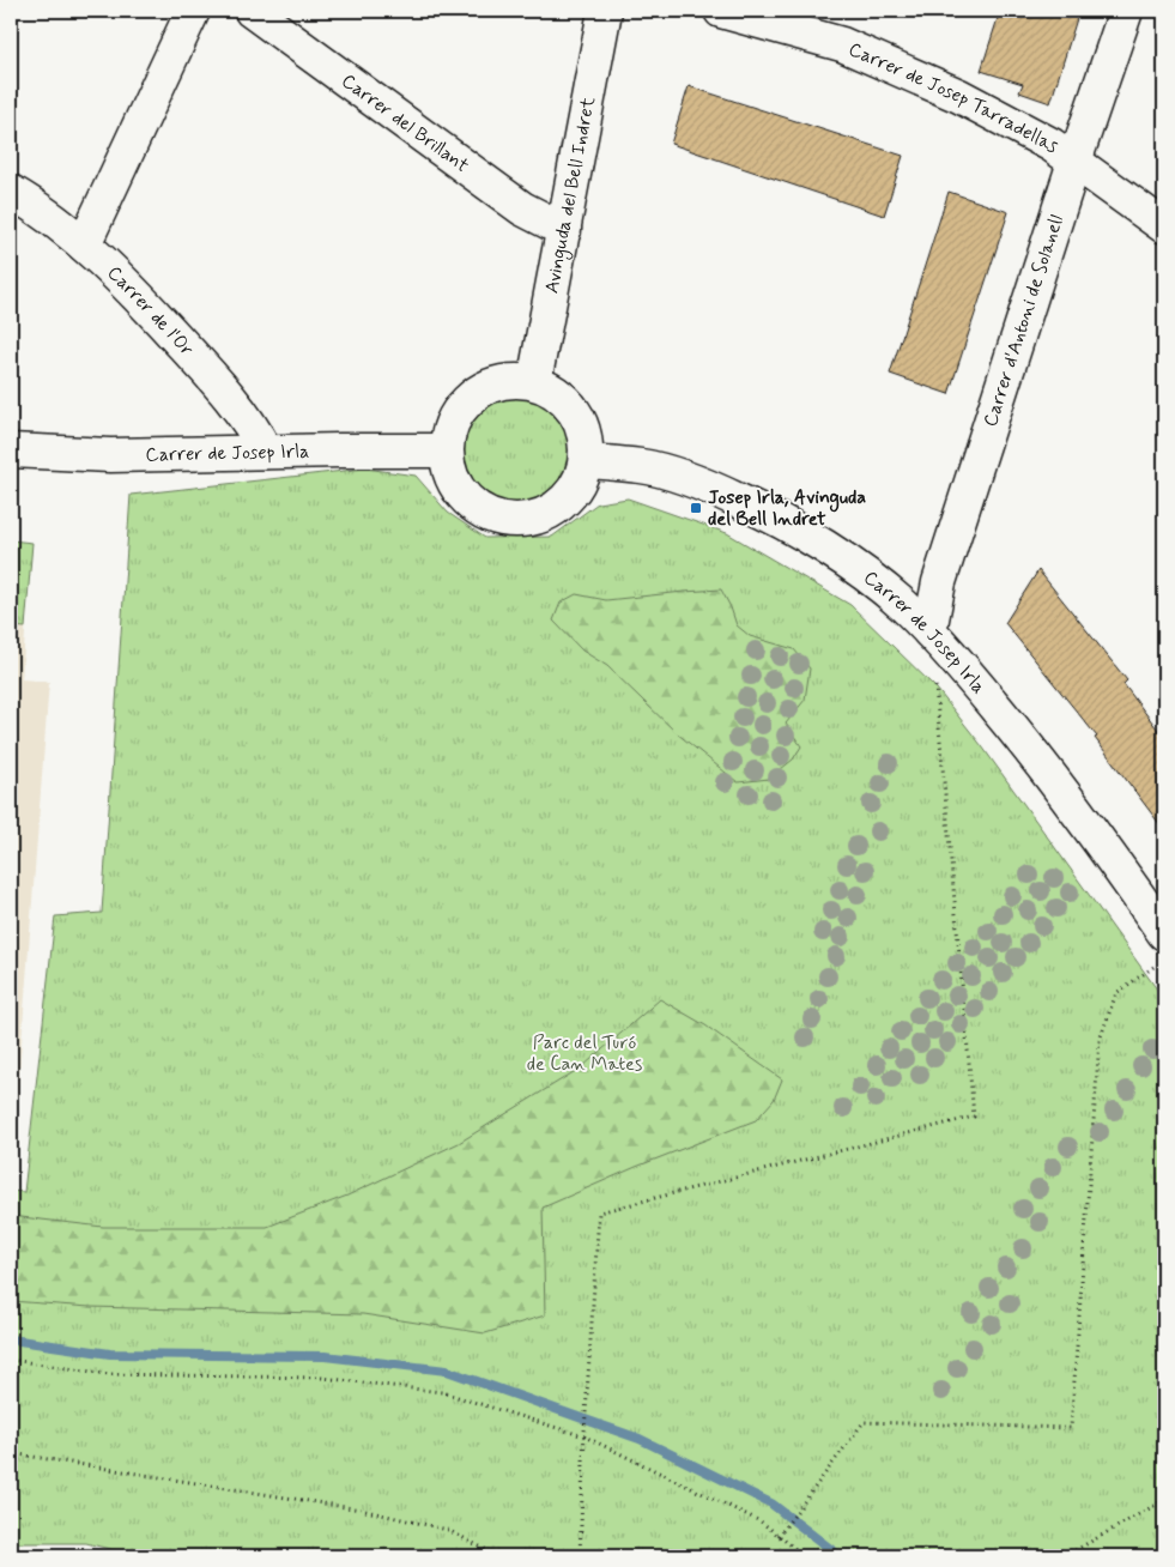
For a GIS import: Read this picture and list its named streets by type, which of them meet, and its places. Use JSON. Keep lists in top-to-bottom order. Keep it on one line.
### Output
{"streets":{"street":["Carrer de Josep Tarradellas","Carrer del Brillant","Avinguda del Bell Indret","Carrer de l'Or","Carrer d'Antoni de Solanell","Carrer de Josep Irla"]},"crossings":[["Carrer de Josep Tarradellas","Carrer d'Antoni de Solanell"],["Carrer del Brillant","Avinguda del Bell Indret"],["Avinguda del Bell Indret","Carrer de Josep Irla"],["Carrer de l'Or","Carrer de Josep Irla"],["Carrer d'Antoni de Solanell","Carrer de Josep Irla"]],"parks":["Parc del Turó de Can Mates"],"places":{"transit":["Josep Irla, Avinguda del Bell Indret"]}}
